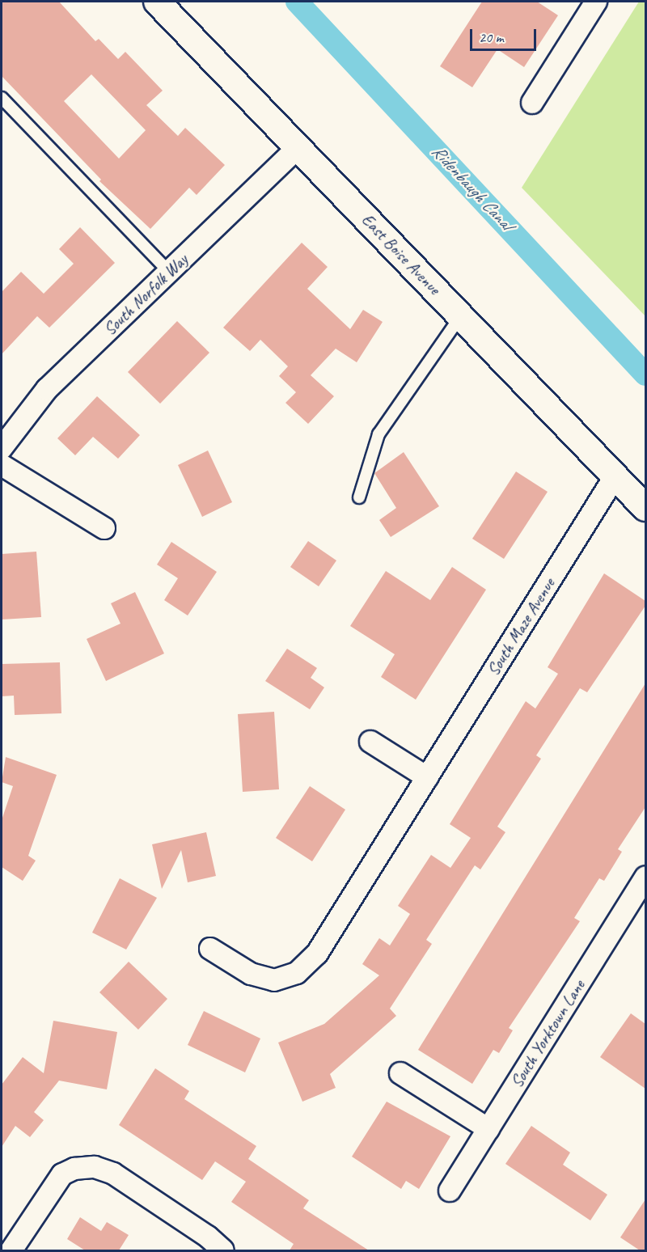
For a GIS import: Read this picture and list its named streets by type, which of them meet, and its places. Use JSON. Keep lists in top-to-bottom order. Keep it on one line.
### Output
{"streets":{"street":["East Boise Avenue","South Norfolk Way","South Maze Avenue","South Yorktown Lane"]},"crossings":[["East Boise Avenue","South Norfolk Way"],["East Boise Avenue","South Maze Avenue"]],"water":["Ridenbaugh Canal"],"scale_bar":"20 m"}
